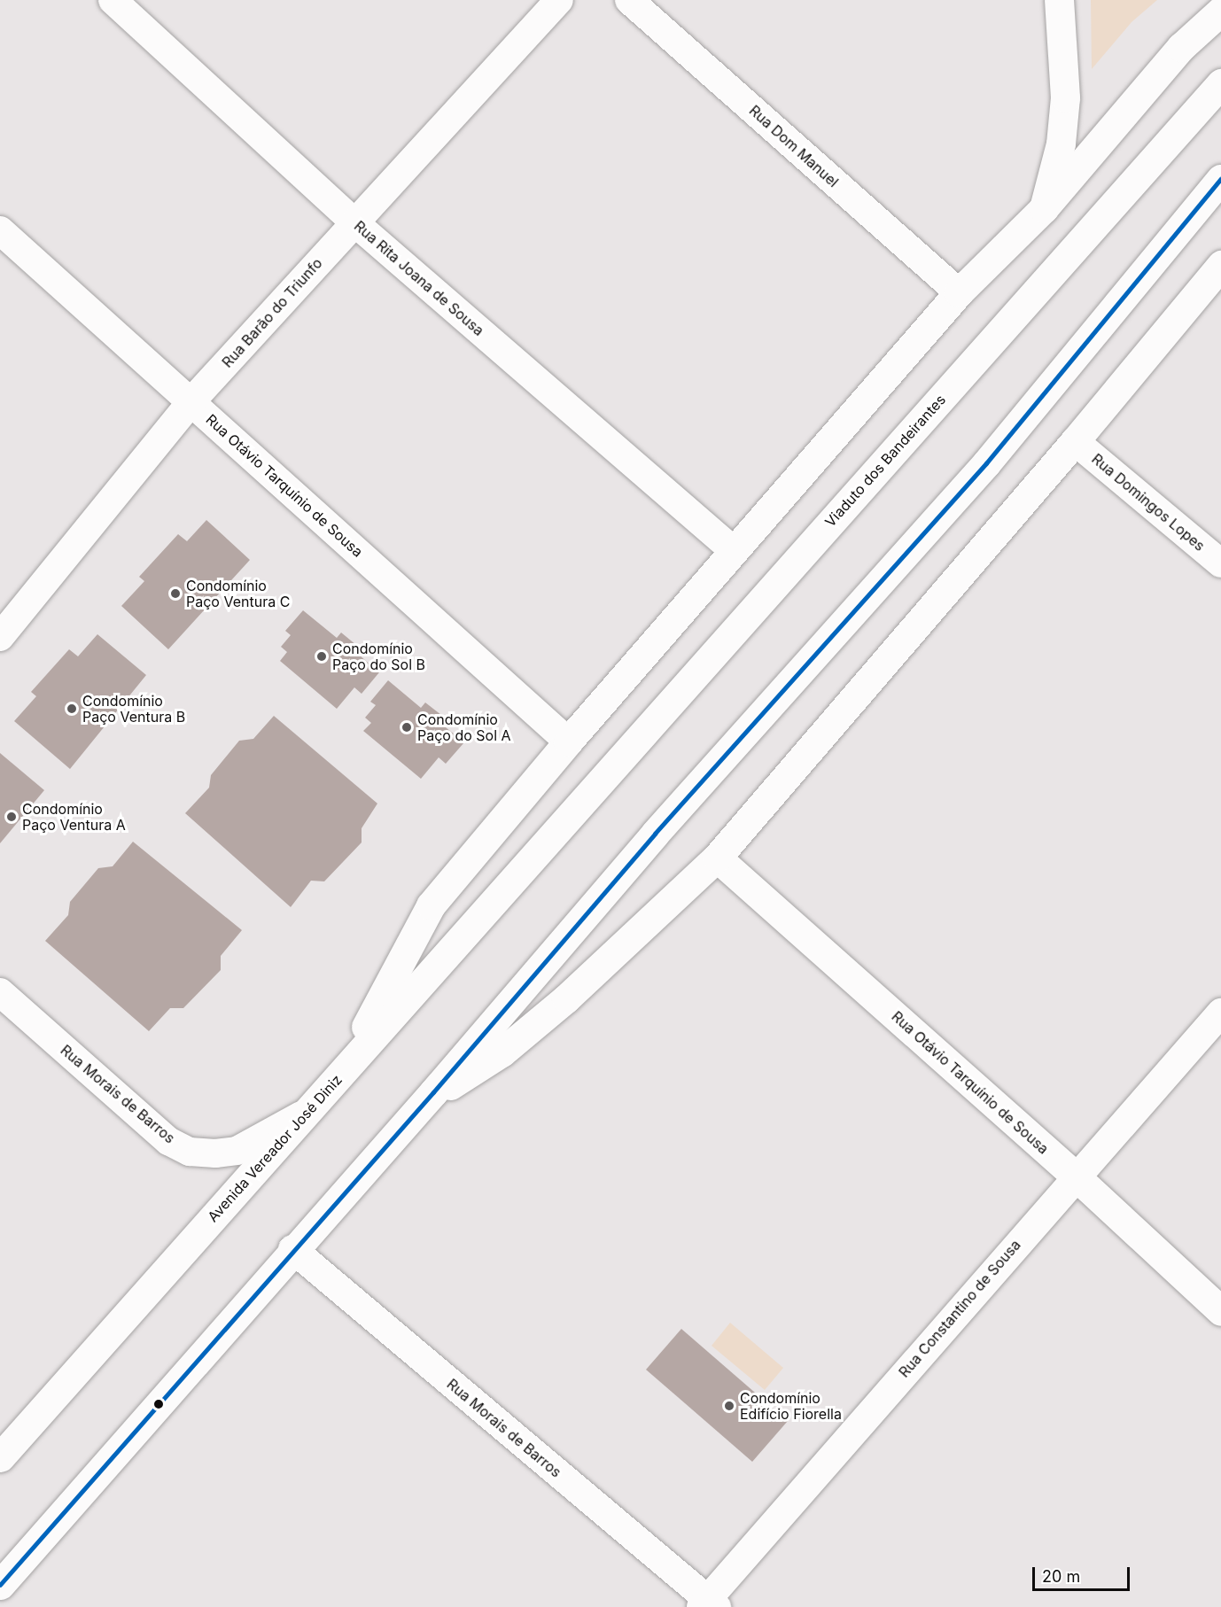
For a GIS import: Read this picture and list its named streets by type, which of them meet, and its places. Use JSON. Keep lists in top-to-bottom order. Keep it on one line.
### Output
{"streets":{"main road":["Viaduto dos Bandeirantes","Rua Otávio Tarquínio de Sousa","Avenida Vereador José Diniz"],"street":["Rua Dom Manuel","Rua Rita Joana de Sousa","Rua Barão do Triunfo","Rua Domingos Lopes","Rua Morais de Barros","Rua Constantino de Sousa"]},"crossings":[["Rua Rita Joana de Sousa","Rua Barão do Triunfo"],["Rua Barão do Triunfo","Rua Otávio Tarquínio de Sousa"],["Viaduto dos Bandeirantes","Avenida Vereador José Diniz"],["Rua Otávio Tarquínio de Sousa","Rua Constantino de Sousa"],["Rua Morais de Barros","Avenida Vereador José Diniz"],["Rua Morais de Barros","Rua Constantino de Sousa"]],"places":["Condomínio Paço Ventura C","Condomínio Paço do Sol B","Condomínio Paço Ventura B","Condomínio Paço do Sol A","Condomínio Paço Ventura A","Condomínio Edifício Fiorella"],"scale_bar":"20 m"}
